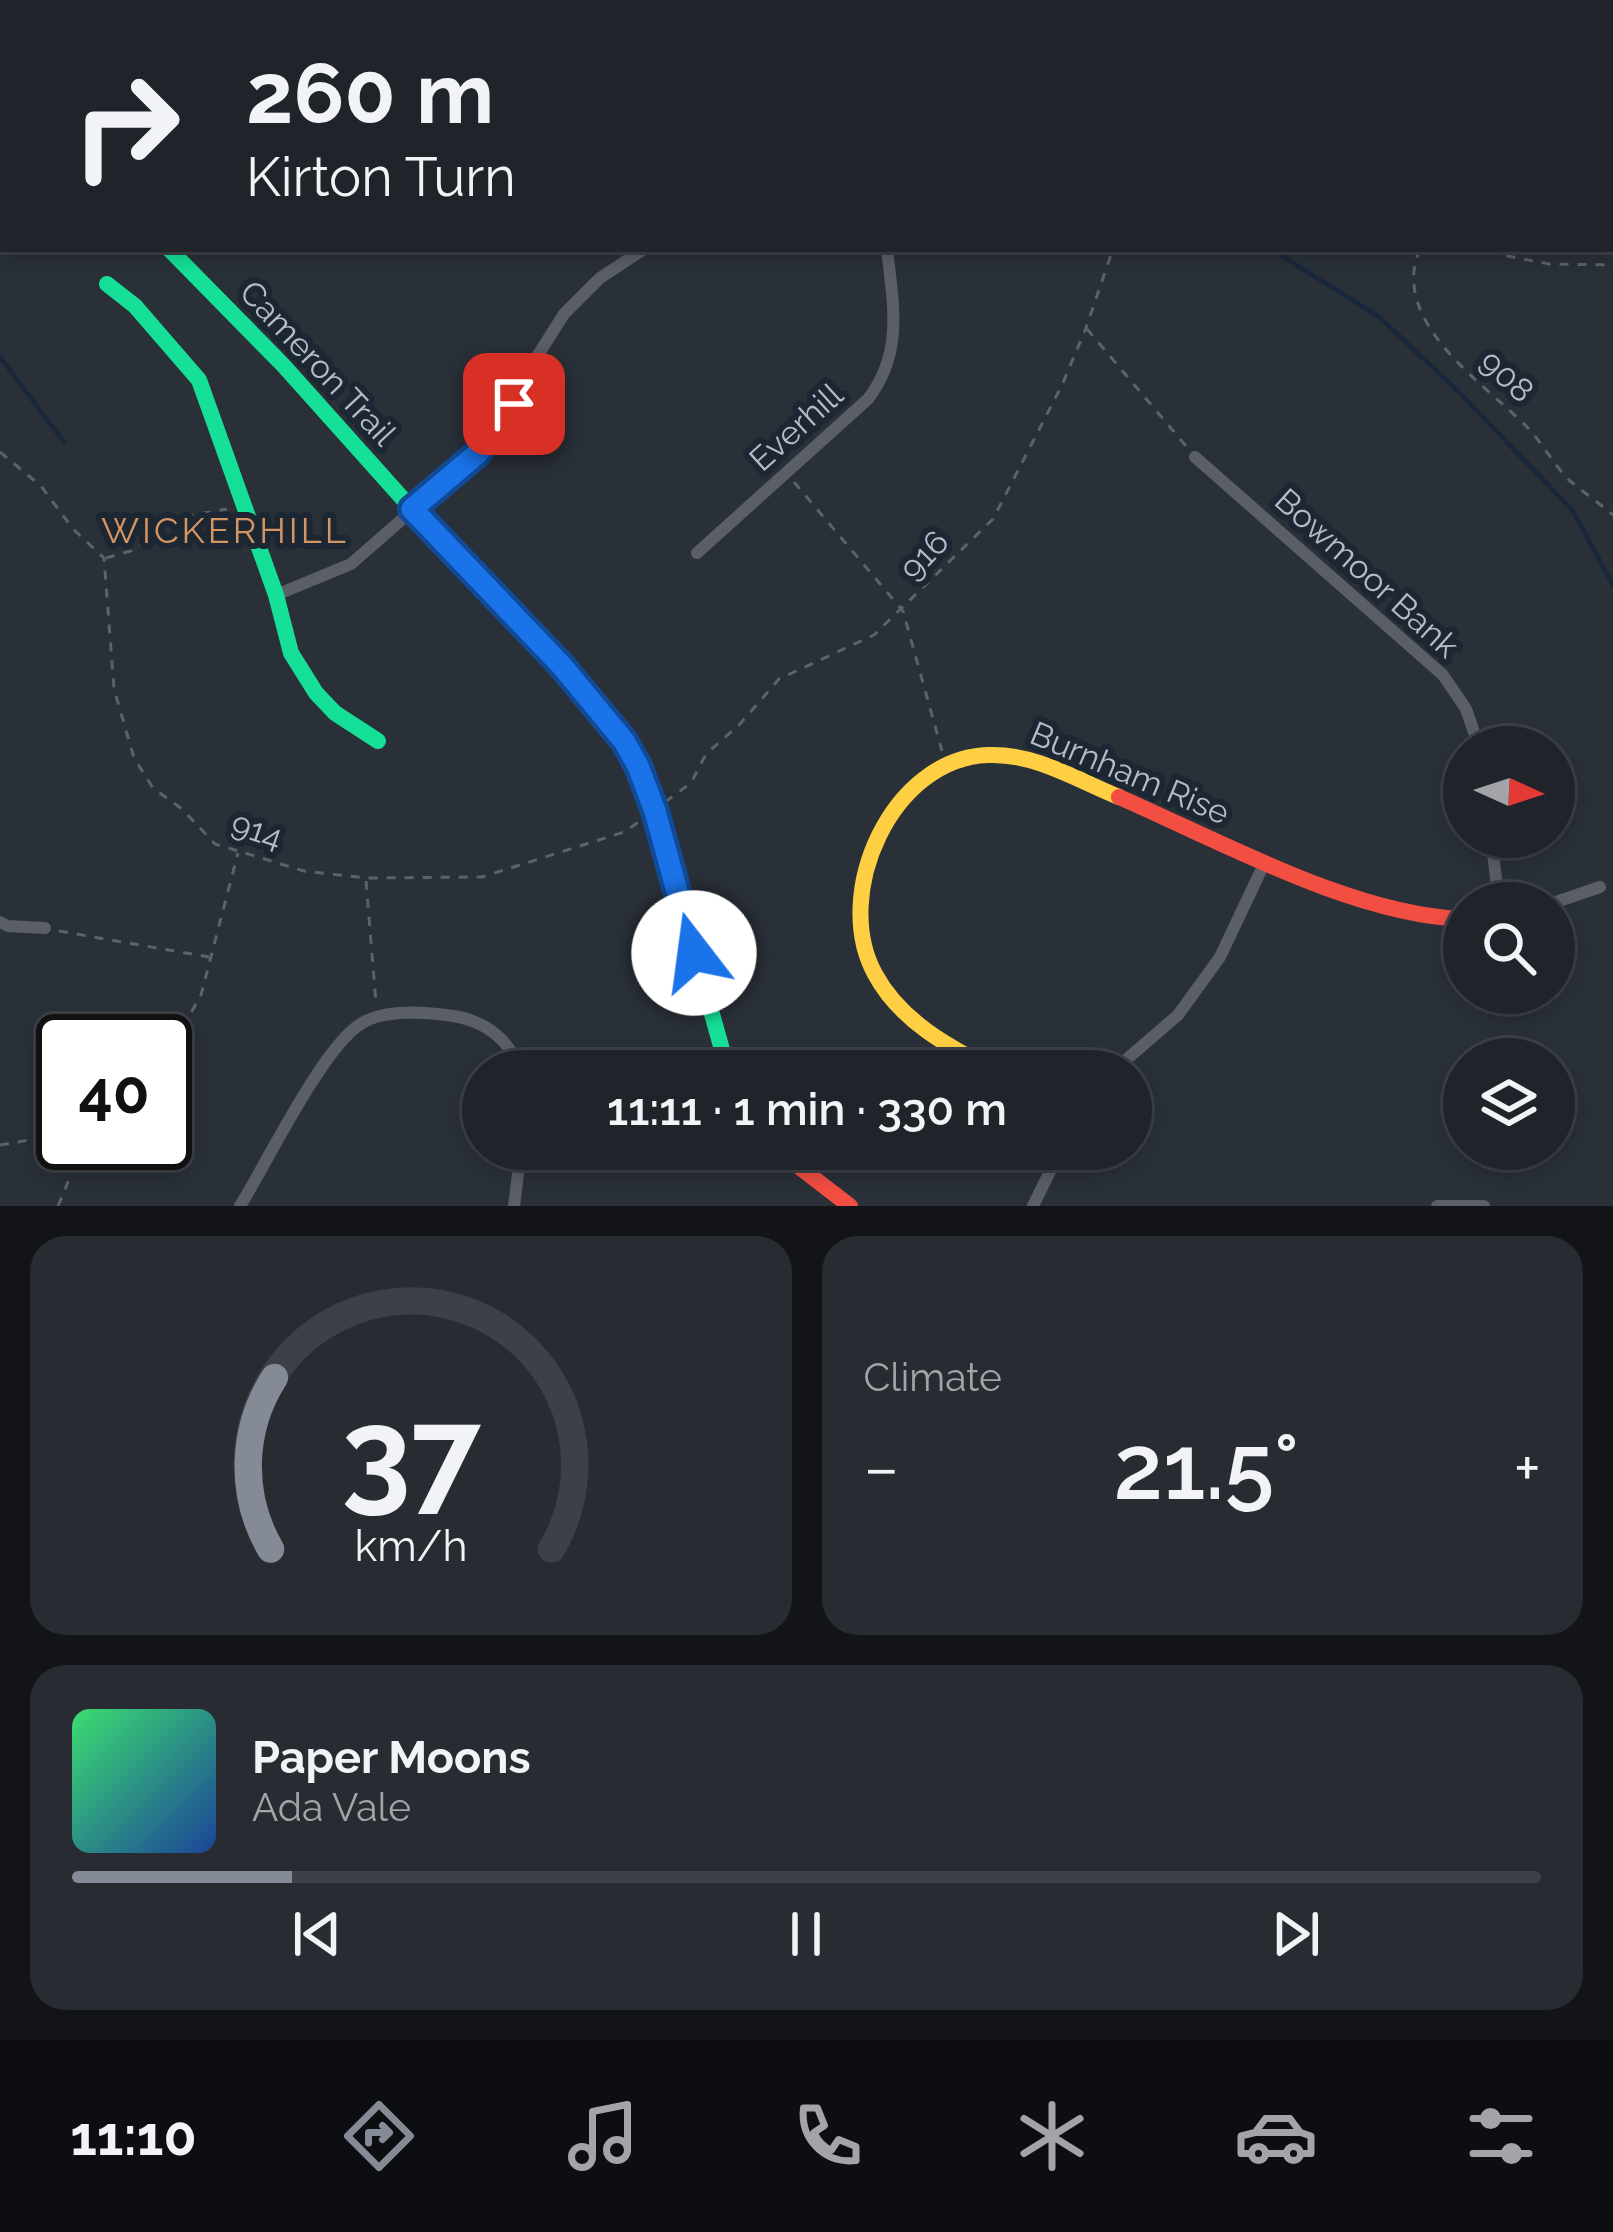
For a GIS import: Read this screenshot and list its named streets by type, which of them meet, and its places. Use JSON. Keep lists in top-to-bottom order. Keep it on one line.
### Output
{"streets":{"street":["Cameron Trail","Everhill","Bowmoor Bank","Burnham Rise"],"path":["908","916","914"]},"crossings":[["Cameron Trail","916"],["Cameron Trail","914"],["916","914"]],"districts":["WICKERHILL"],"north":"right","page":{"turn":["260 m","Kirton Turn"],"limit":"40","trip":"11:11 · 1 min · 330 m","tile":"Climate","heat":["−","21.5°","+"],"song":["Paper Moons","Ada Vale"],"tabs":"11:10","gauge":["37","km/h"]}}
